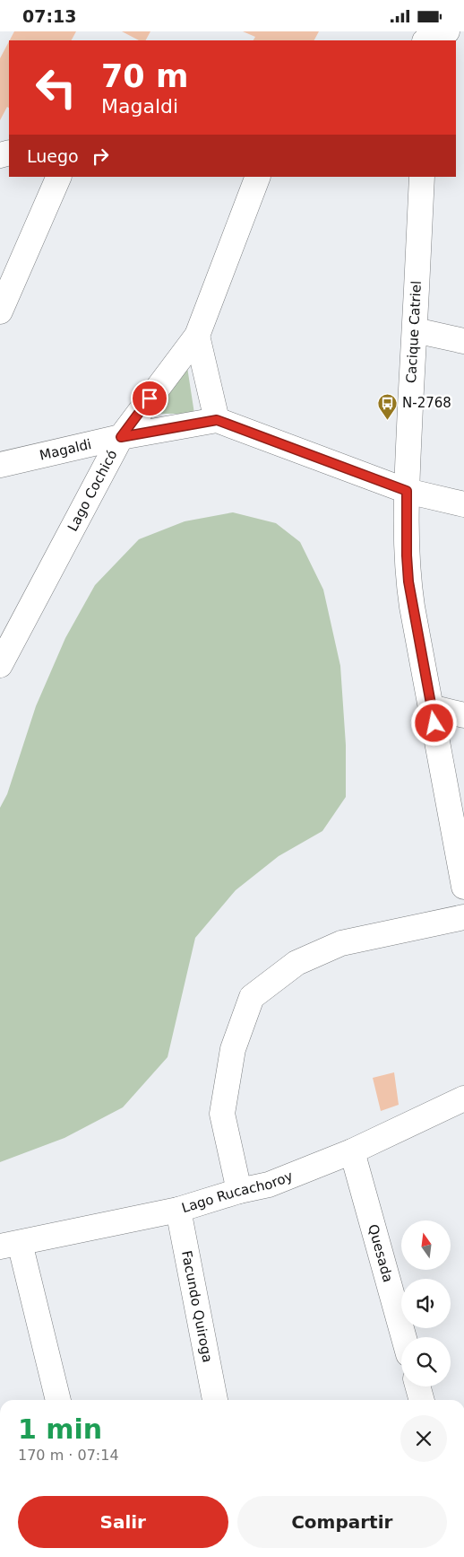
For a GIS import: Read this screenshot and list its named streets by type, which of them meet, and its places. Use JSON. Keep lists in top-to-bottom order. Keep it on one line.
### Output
{"streets":{"street":["Cacique Catriel","Magaldi","Lago Cochicó","Lago Rucachoroy","Quesada","Facundo Quiroga"]},"crossings":[["Magaldi","Lago Cochicó"],["Lago Rucachoroy","Quesada"],["Lago Rucachoroy","Facundo Quiroga"]],"places":{"bus stop":["N-2768"]},"north":"top","page":{"status":"07:13","turn":["70 m","Magaldi"],"then":"Luego","heading":["1 min","170 m · 07:14"],"buttons":["Salir","Compartir"]}}
